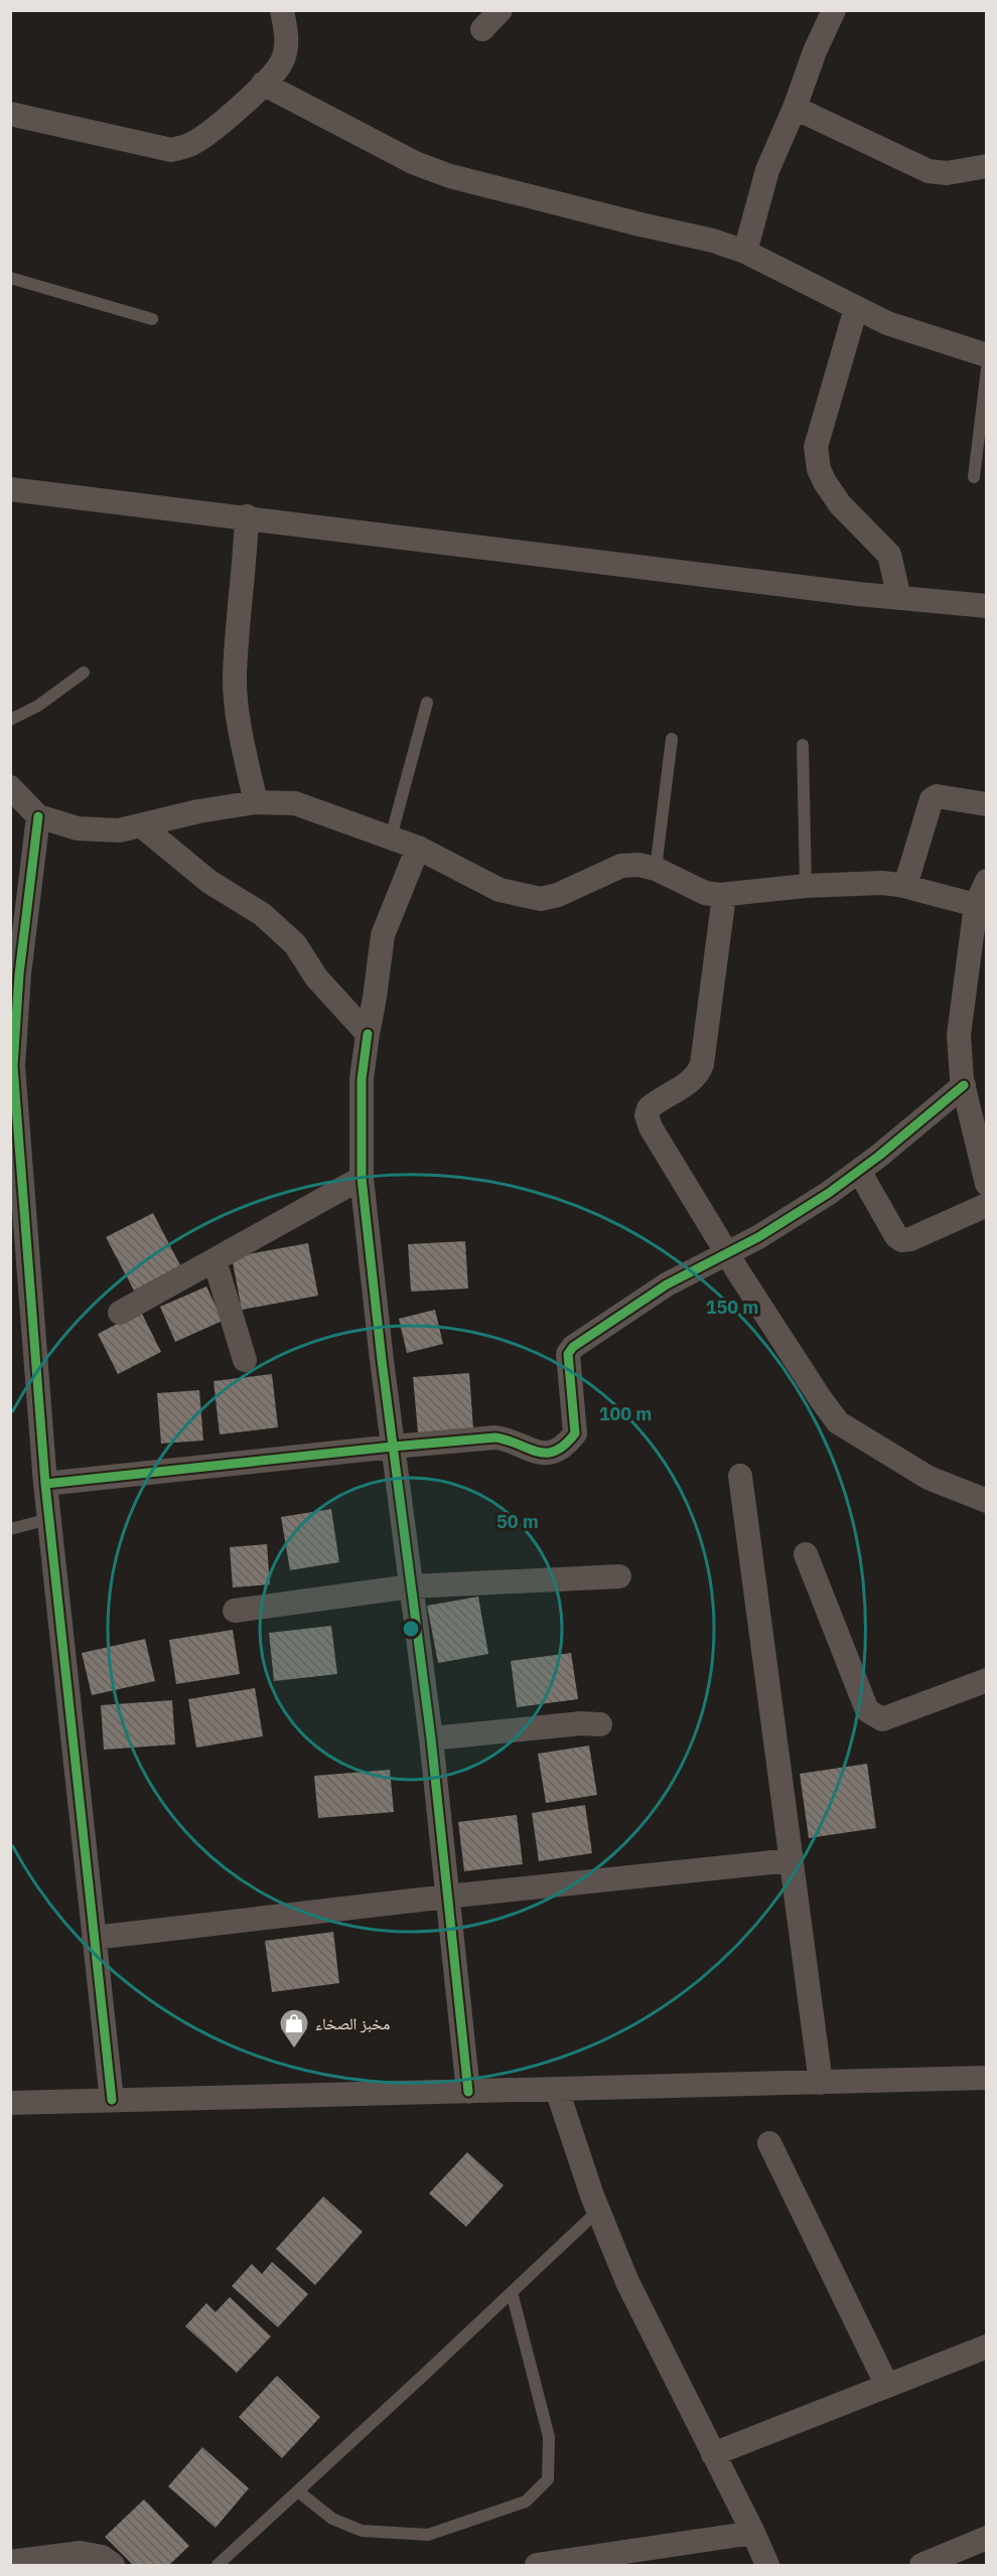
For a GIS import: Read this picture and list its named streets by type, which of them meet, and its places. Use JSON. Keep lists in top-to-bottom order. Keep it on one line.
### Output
{"places":{"shop":["مخبز الصخاء"]},"rings":["150 m","100 m","50 m"]}
